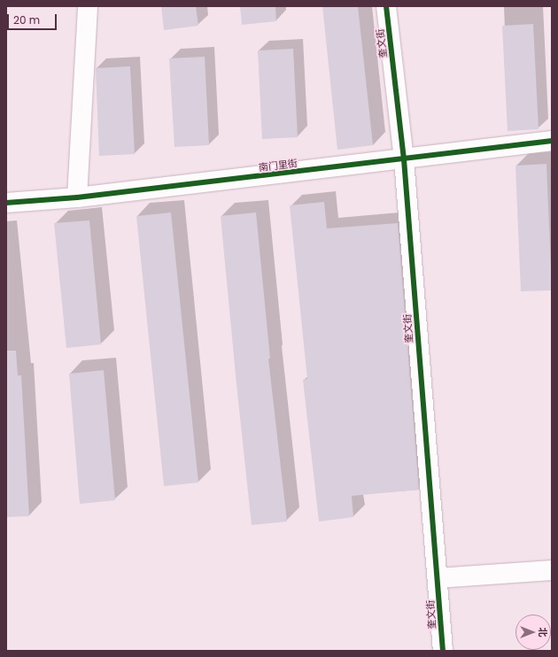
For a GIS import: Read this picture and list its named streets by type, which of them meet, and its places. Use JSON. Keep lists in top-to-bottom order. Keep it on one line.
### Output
{"streets":{"street":["奎文街","南门里街"]},"crossings":[["奎文街","南门里街"]],"scale_bar":"20 m","north":"right"}
